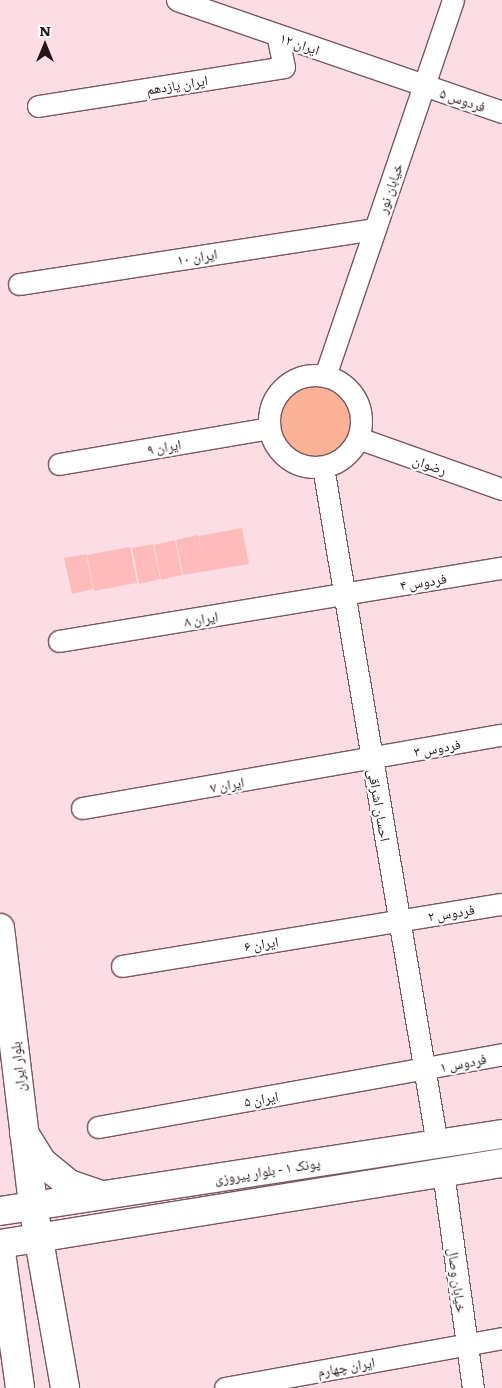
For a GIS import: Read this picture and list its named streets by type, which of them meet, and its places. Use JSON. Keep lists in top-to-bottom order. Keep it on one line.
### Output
{"streets":{"main road":["بلوار ایران","پونک ۱ - بلوار پیروزی"],"street":["ایران ۱۲","ایران یازدهم","فردوس ۵","خیابان نور","ایران ۱۰","ایران ۹","رضوان","فردوس ۴","ایران ۸","فردوس ۳","ایران ۷","احسان اشراقی","فردوس ۲","ایران ۶","فردوس ۱","ایران ۵","خیابان وصال","ایران چهارم"]},"crossings":[["ایران ۱۲","ایران یازدهم"],["ایران ۱۲","فردوس ۵"],["ایران ۱۲","خیابان نور"],["فردوس ۵","خیابان نور"],["خیابان نور","ایران ۱۰"],["خیابان نور","ایران ۹"],["خیابان نور","رضوان"],["خیابان نور","احسان اشراقی"],["ایران ۹","رضوان"],["ایران ۹","احسان اشراقی"],["رضوان","احسان اشراقی"],["فردوس ۴","ایران ۸"],["فردوس ۴","احسان اشراقی"],["ایران ۸","احسان اشراقی"],["فردوس ۳","ایران ۷"],["فردوس ۳","احسان اشراقی"],["ایران ۷","احسان اشراقی"],["احسان اشراقی","فردوس ۲"],["احسان اشراقی","ایران ۶"],["احسان اشراقی","فردوس ۱"],["احسان اشراقی","ایران ۵"],["احسان اشراقی","پونک ۱ - بلوار پیروزی"],["فردوس ۲","ایران ۶"],["فردوس ۱","ایران ۵"],["بلوار ایران","پونک ۱ - بلوار پیروزی"],["خیابان وصال","ایران چهارم"]],"north":"top"}
